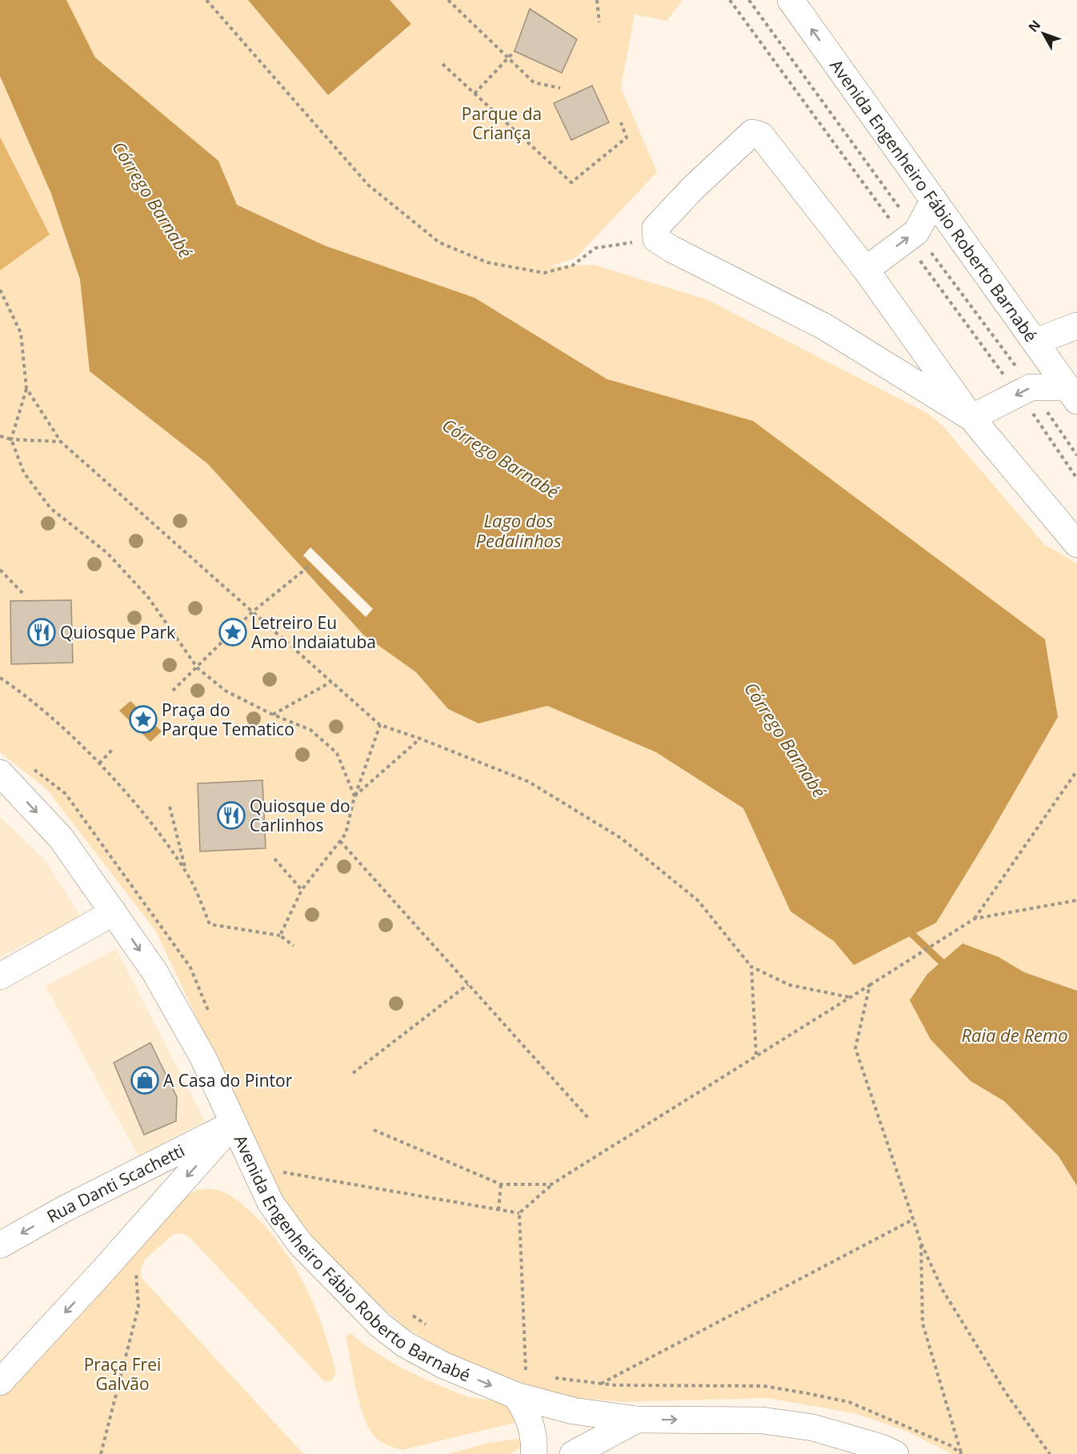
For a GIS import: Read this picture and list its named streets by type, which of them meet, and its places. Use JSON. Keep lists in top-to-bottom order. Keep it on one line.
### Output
{"streets":{"main road":["Avenida Engenheiro Fábio Roberto Barnabé","Rua Danti Scachetti"]},"crossings":[["Avenida Engenheiro Fábio Roberto Barnabé","Rua Danti Scachetti"]],"water":["Córrego Barnabé","Lago dos Pedalinhos","Raia de Remo"],"parks":["Parque da Criança","Praça Frei Galvão"],"places":{"restaurant":["Quiosque Park","Quiosque do Carlinhos"],"place":["Letreiro Eu Amo Indaiatuba","Praça do Parque Tematico"],"shop":["A Casa do Pintor"]},"north":"top left"}
